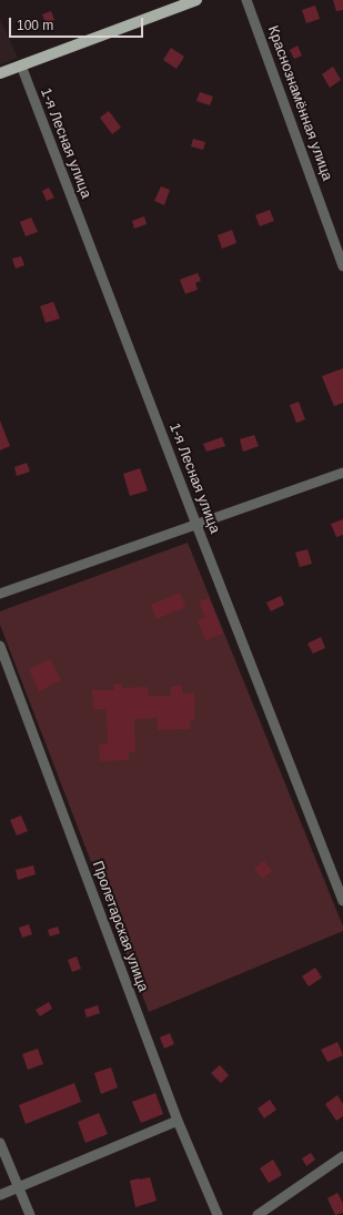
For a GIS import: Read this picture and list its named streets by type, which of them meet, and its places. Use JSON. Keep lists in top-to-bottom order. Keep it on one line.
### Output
{"streets":{"street":["Краснознамённая улица","1-я Лесная улица","Пролетарская улица"]},"scale_bar":"100 m"}
